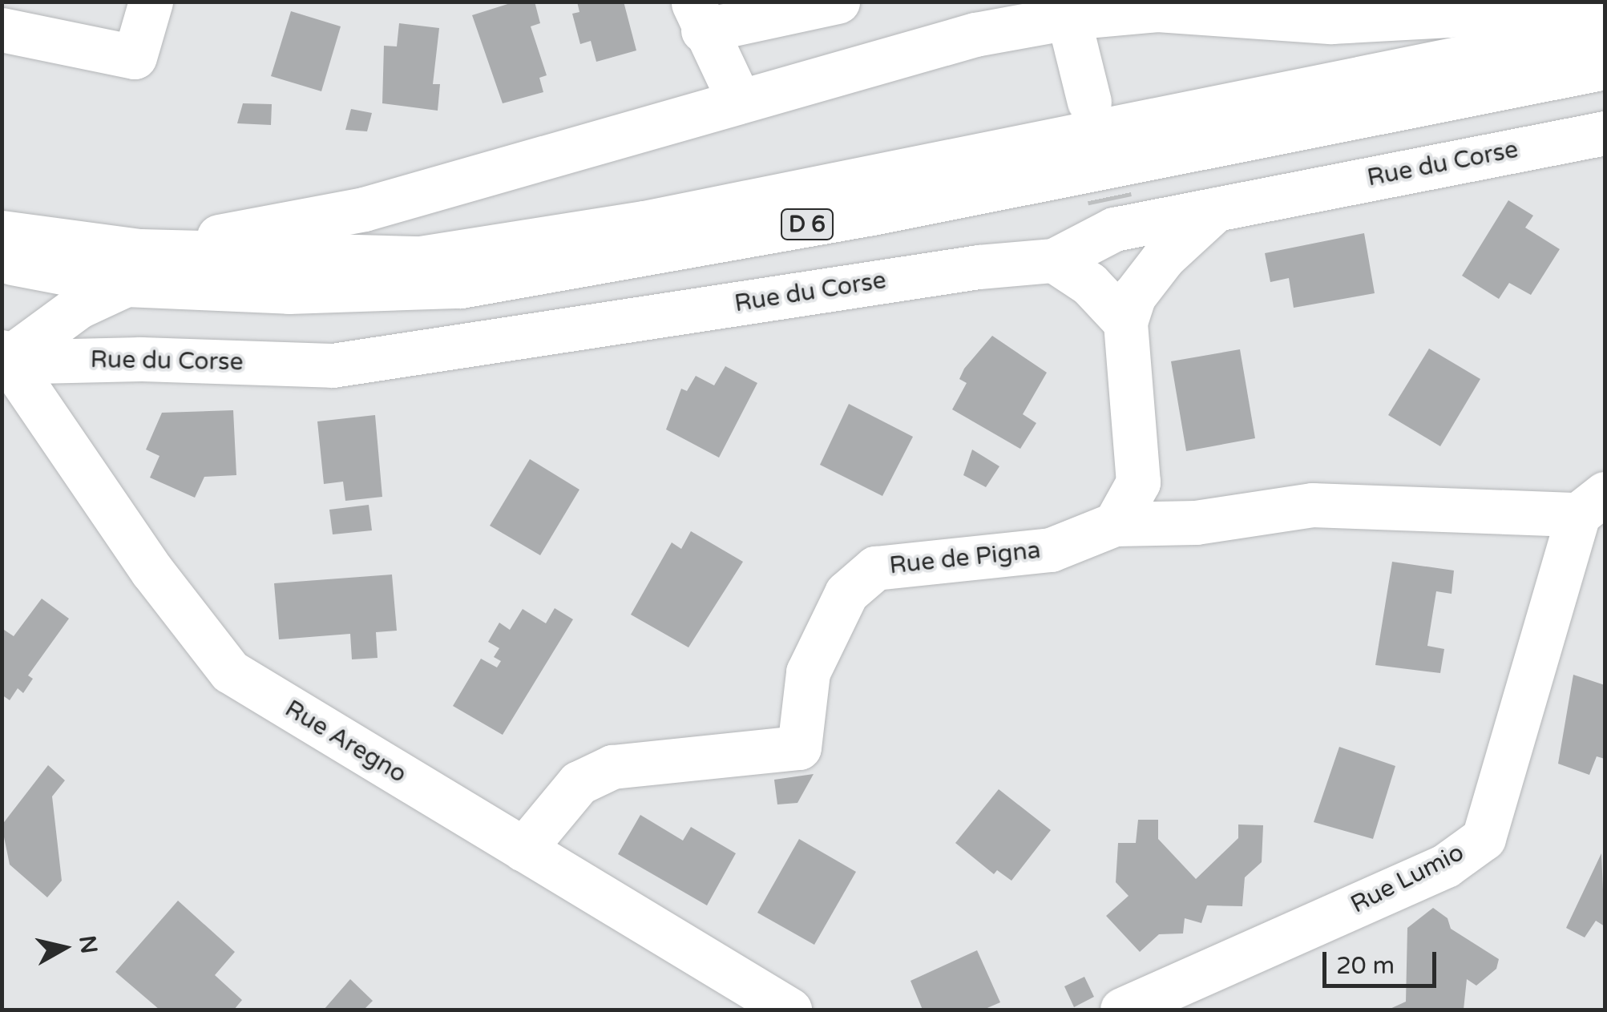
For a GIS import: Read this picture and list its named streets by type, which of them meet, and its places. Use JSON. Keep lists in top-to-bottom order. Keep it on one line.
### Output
{"streets":{"street":["Rue du Corse","D 6","Rue de Pigna","Rue Aregno","Rue Lumio"]},"crossings":[["Rue du Corse","Rue Aregno"],["Rue de Pigna","Rue Aregno"]],"scale_bar":"20 m","north":"right"}
